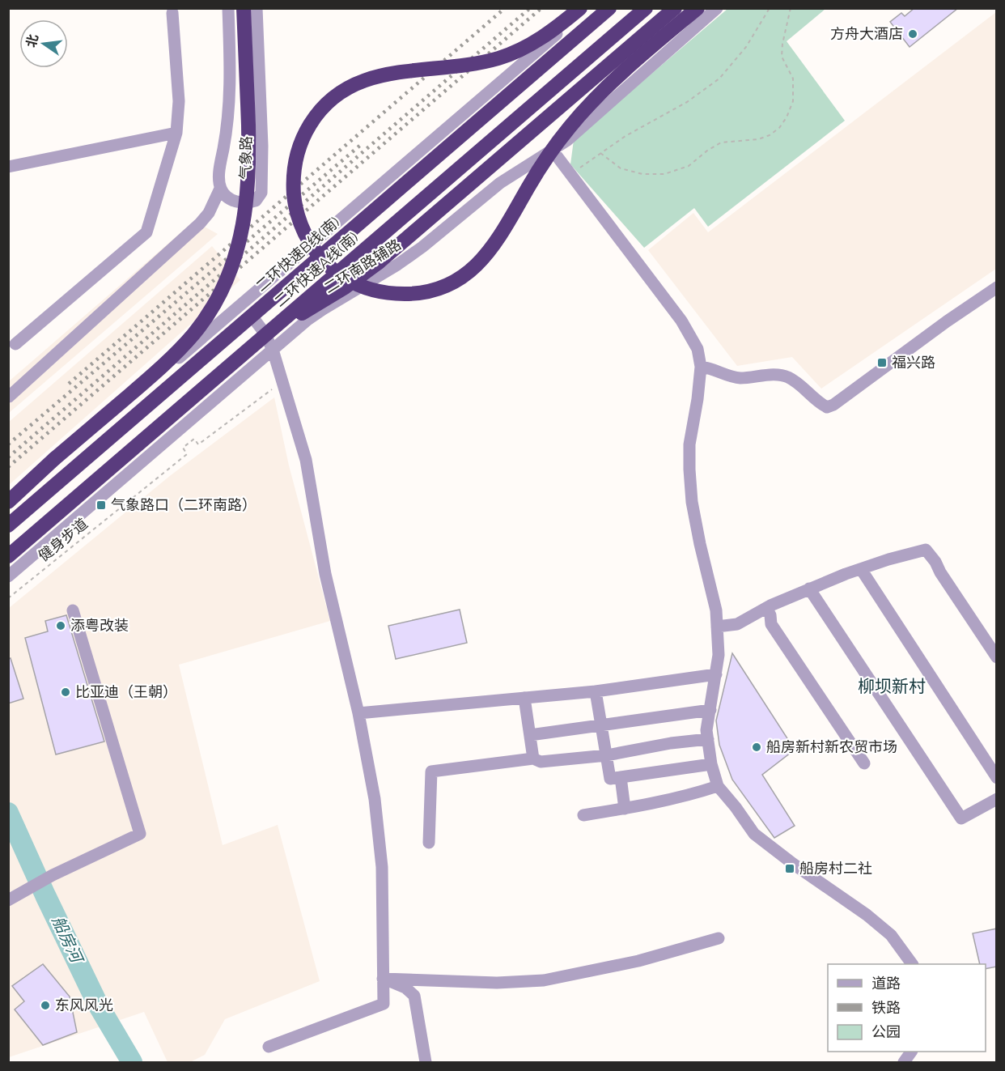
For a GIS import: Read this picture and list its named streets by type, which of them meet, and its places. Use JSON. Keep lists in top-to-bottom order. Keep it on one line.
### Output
{"streets":{"highway":["二环快速B线(南)","二环快速A线(南)"],"street":["气象路","二环南路辅路"],"path":["健身步道"]},"districts":["柳坝新村"],"water":["船房河"],"places":{"other":["方舟大酒店","添粤改装","比亚迪（王朝）","船房新村新农贸市场","东风风光"],"transit":["福兴路","气象路口（二环南路）","船房村二社"]},"legend":["道路","铁路","公园"],"north":"left"}
